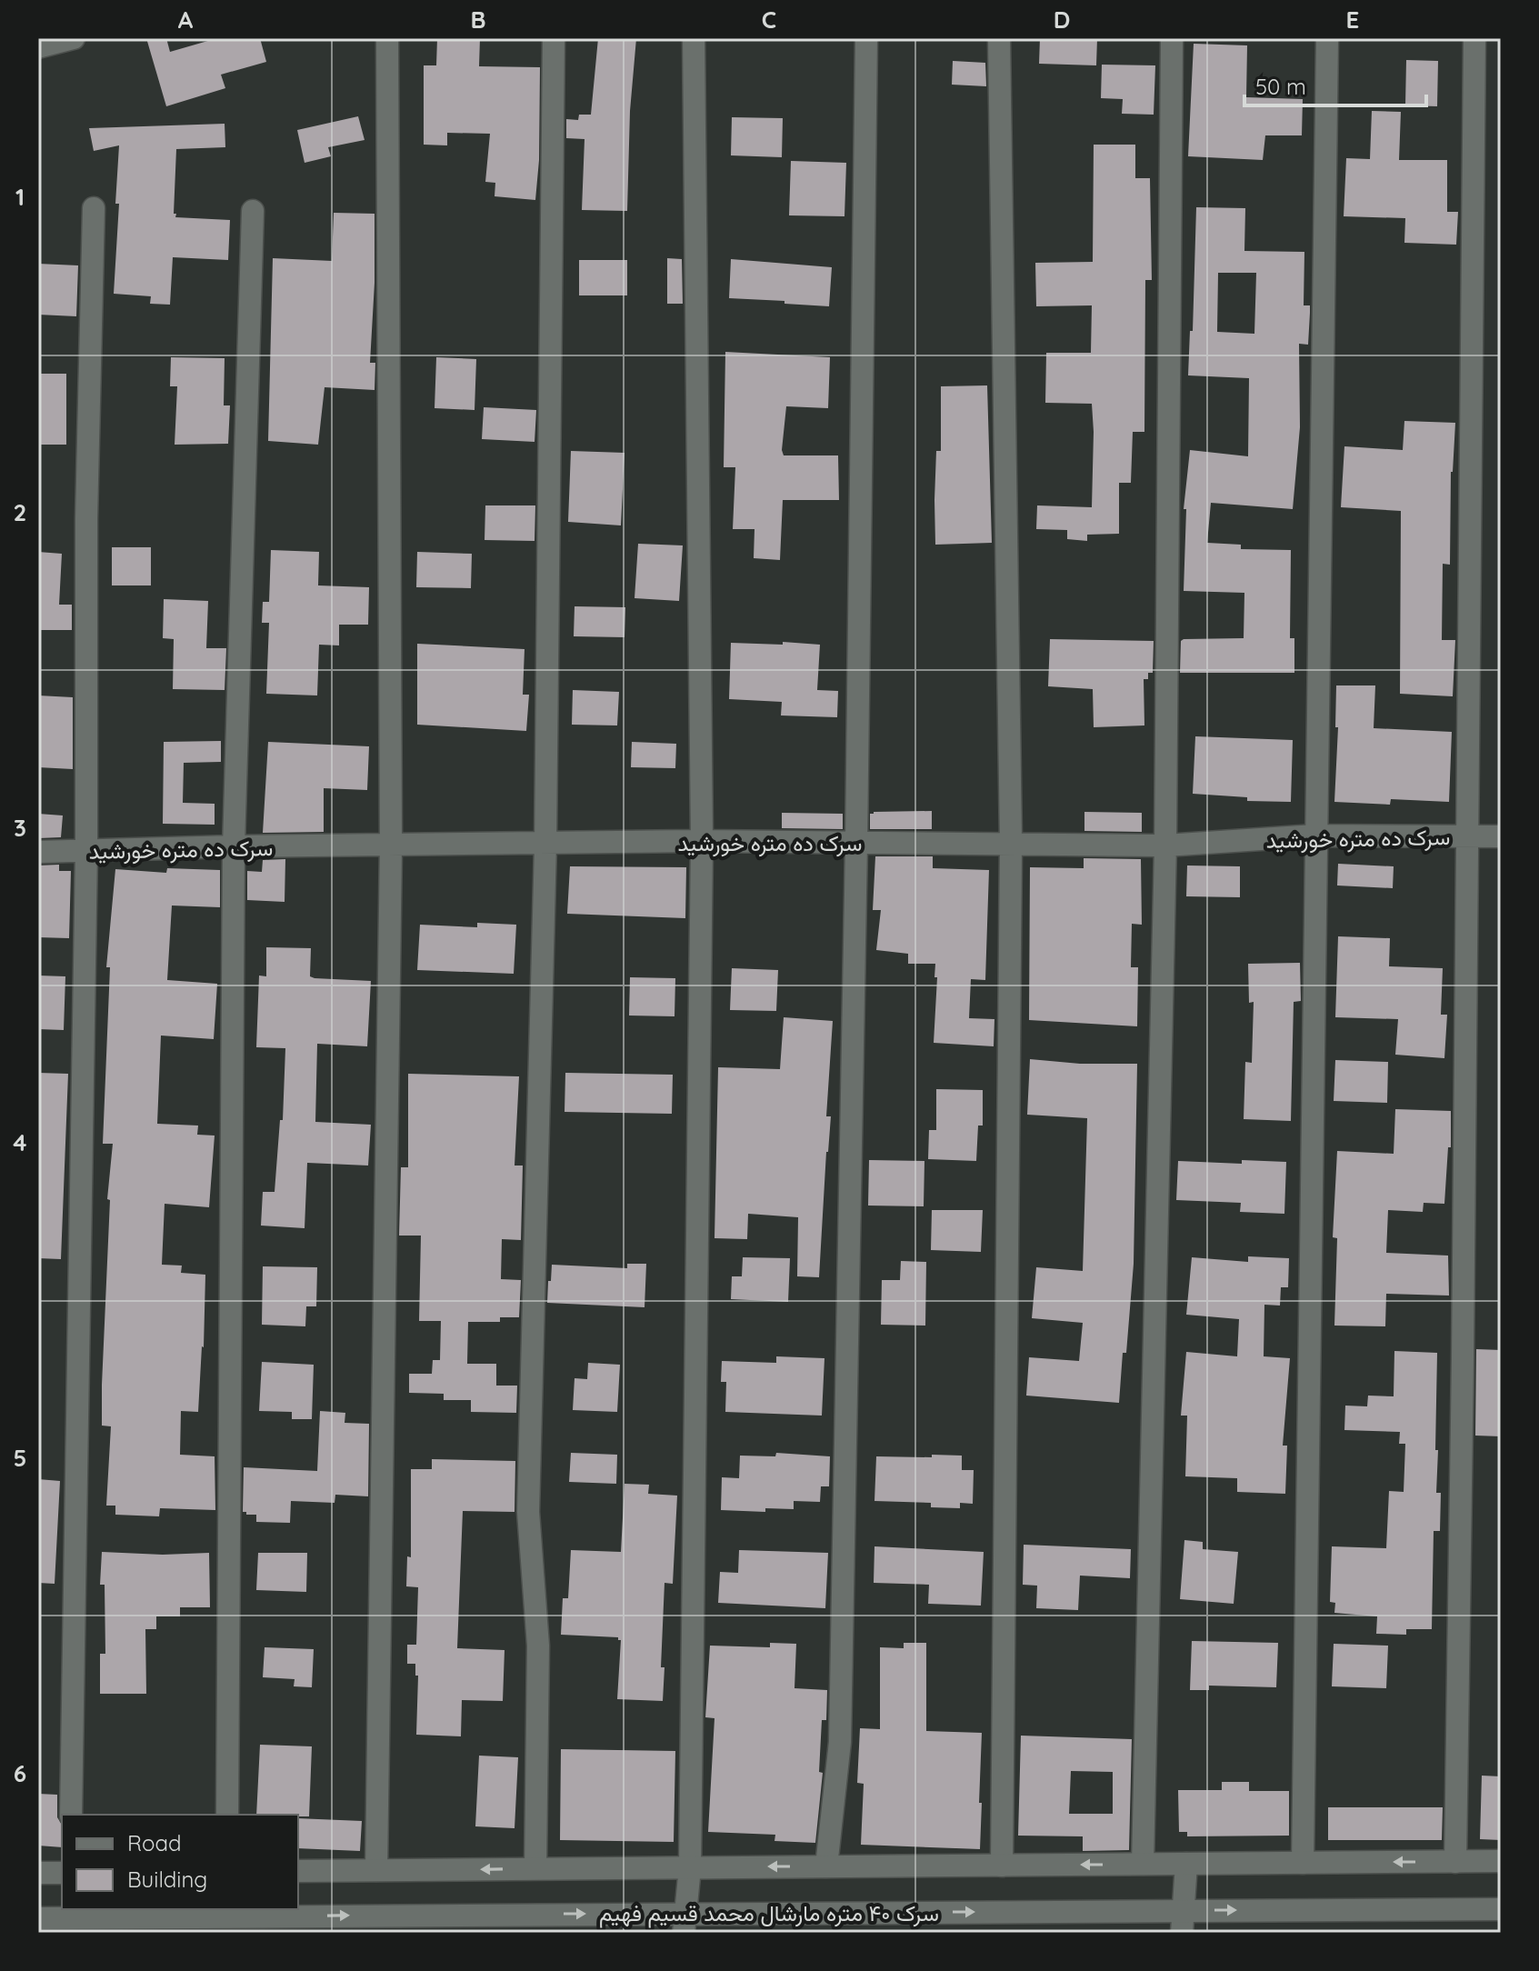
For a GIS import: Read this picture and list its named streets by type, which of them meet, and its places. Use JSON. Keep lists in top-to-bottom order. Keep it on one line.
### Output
{"streets":{"street":["سرک ده متره خورشید","سرک ۴۰ متره مارشال محمد قسیم فهیم"]},"legend":["Road","Building"],"scale_bar":"50 m","grid":{"columns":["A","B","C","D","E"],"rows":["1","2","3","4","5","6"]}}
